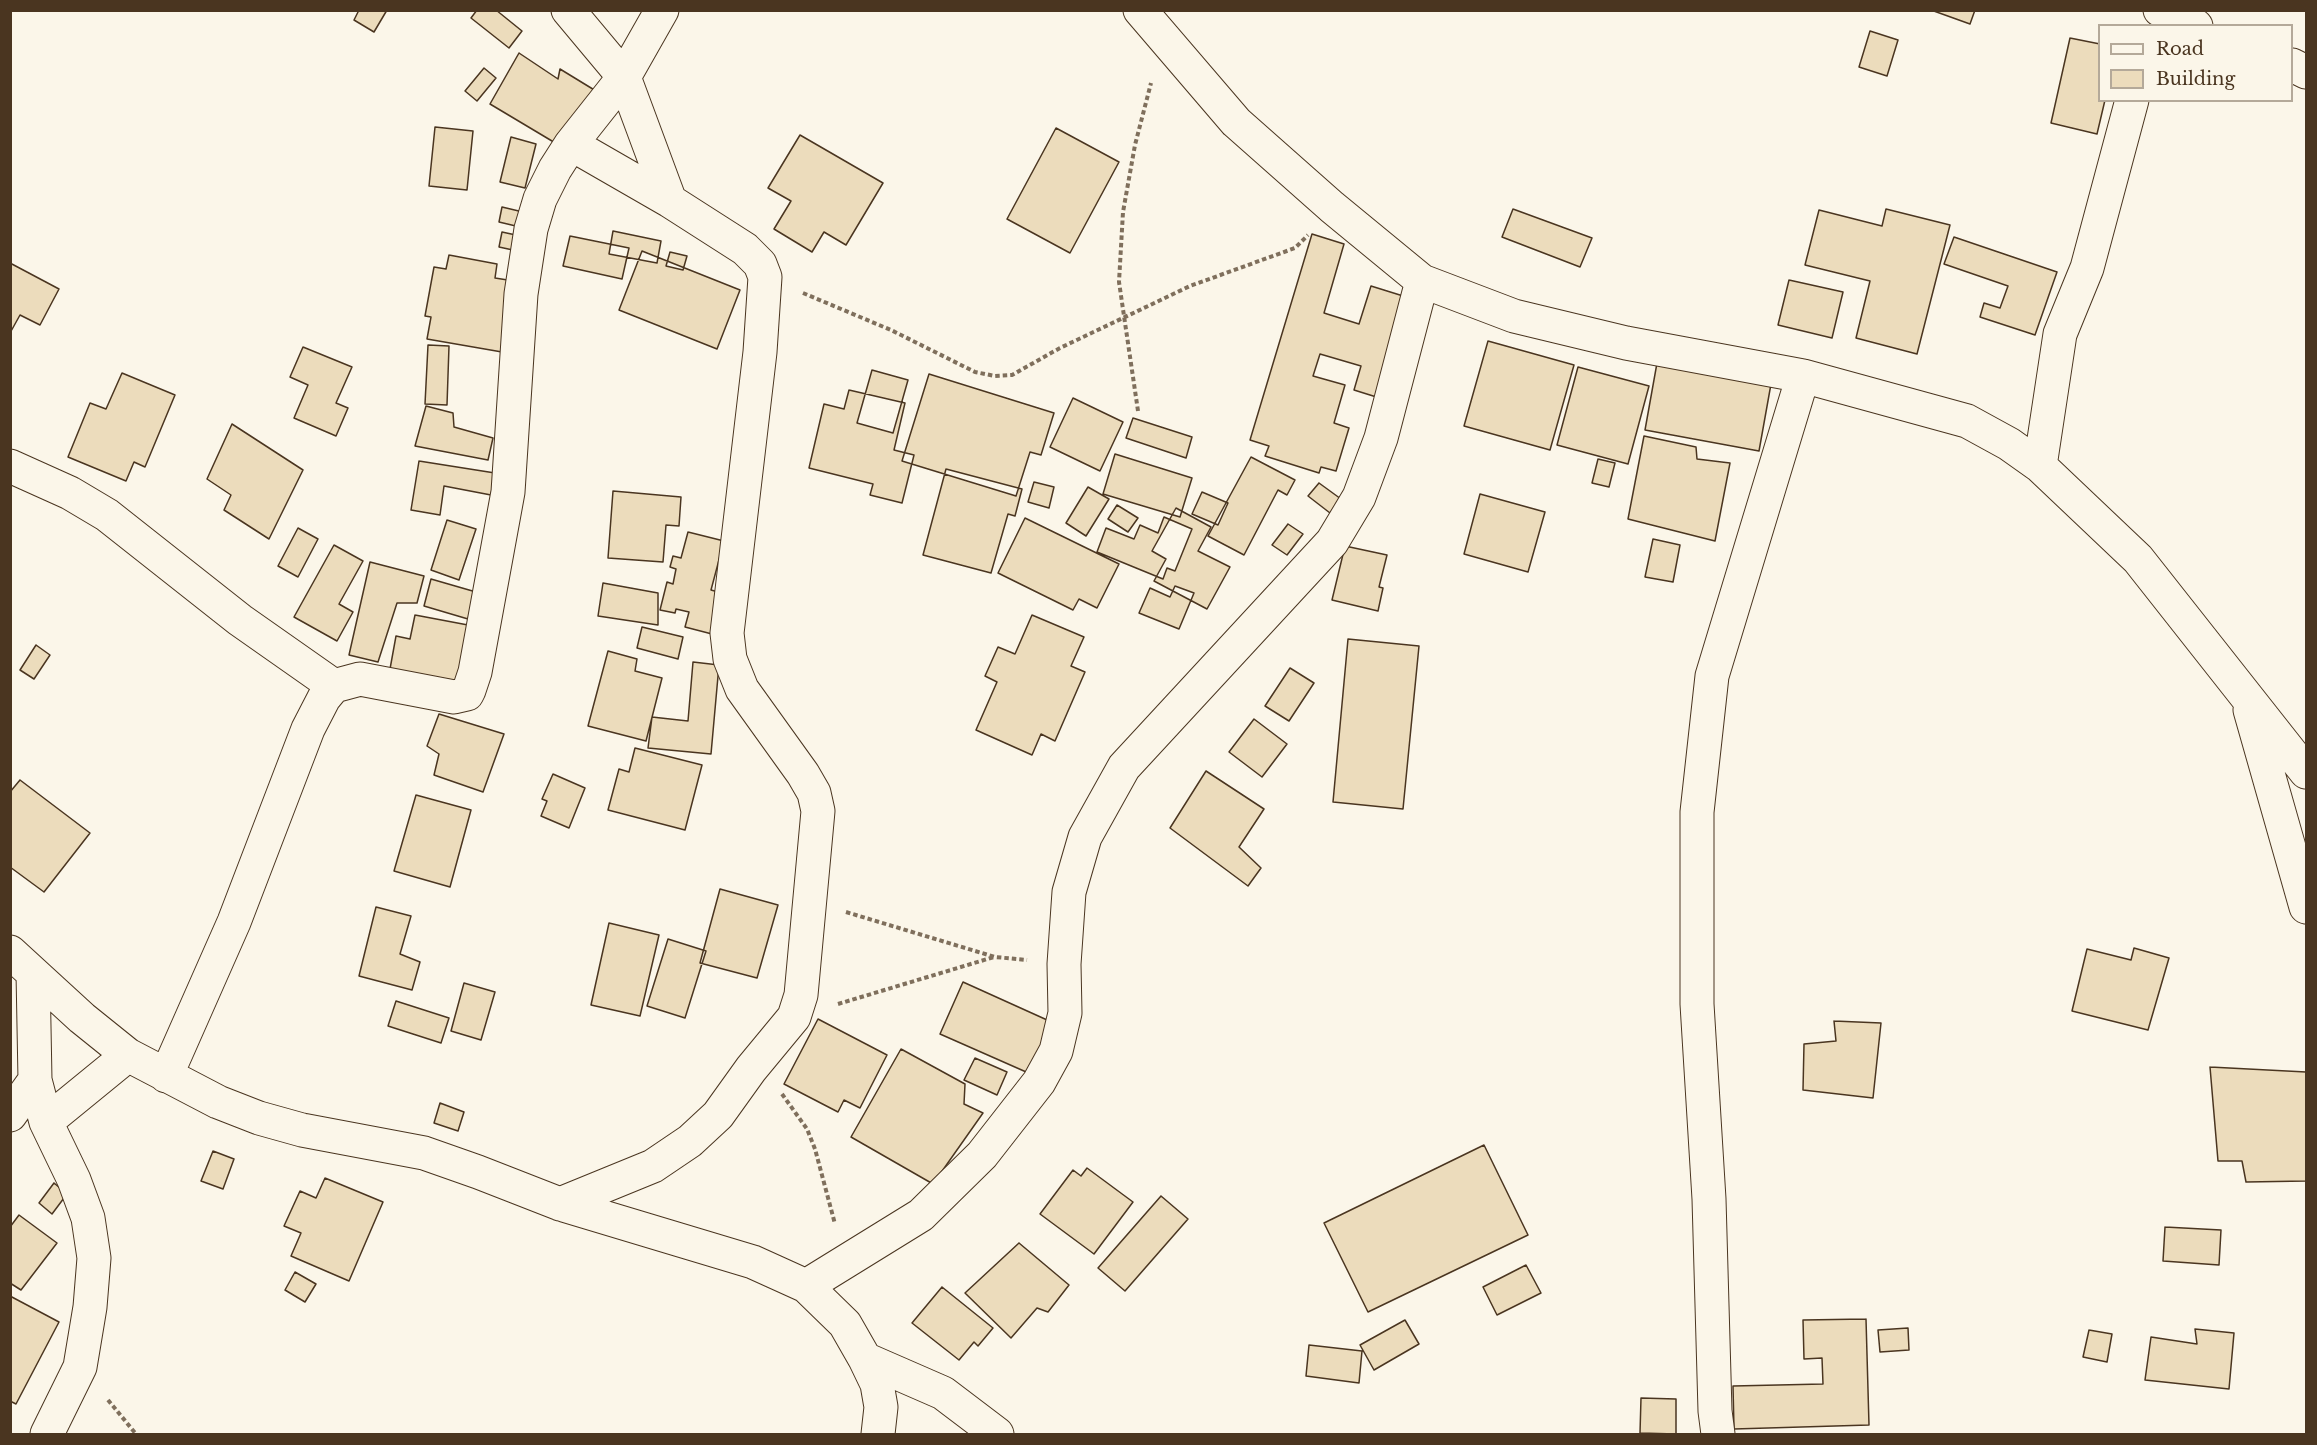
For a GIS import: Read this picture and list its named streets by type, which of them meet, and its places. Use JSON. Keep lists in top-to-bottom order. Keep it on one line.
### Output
{"legend":["Road","Building"]}
